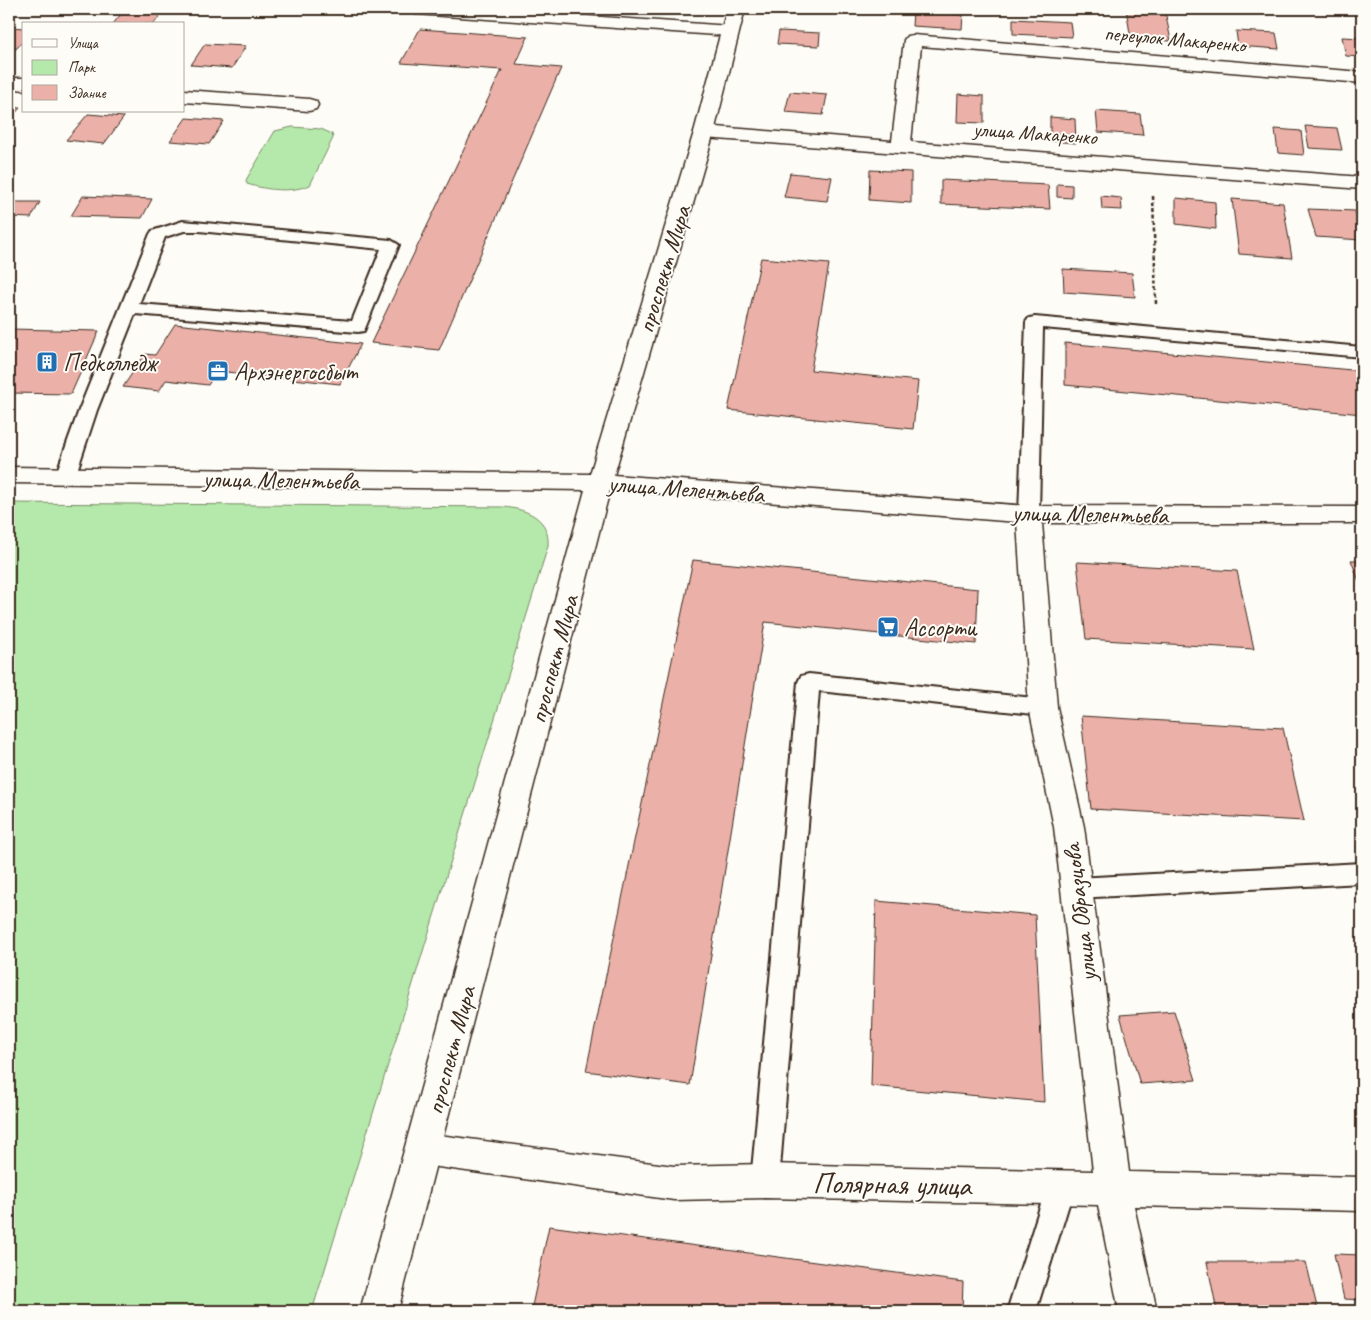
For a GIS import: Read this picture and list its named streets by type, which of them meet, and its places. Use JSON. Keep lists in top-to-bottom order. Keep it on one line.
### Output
{"streets":{"street":["переулок Макаренко","улица Макаренко","проспект Мира","улица Мелентьева","улица Образцова","Полярная улица"]},"crossings":[["переулок Макаренко","улица Макаренко"],["улица Макаренко","проспект Мира"],["проспект Мира","улица Мелентьева"],["проспект Мира","Полярная улица"],["улица Мелентьева","улица Образцова"],["улица Образцова","Полярная улица"]],"places":{"building":["Педколледж"],"office":["Архэнергосбыт"],"supermarket":["Ассорти"]},"legend":["Улица","Парк","Здание"]}
